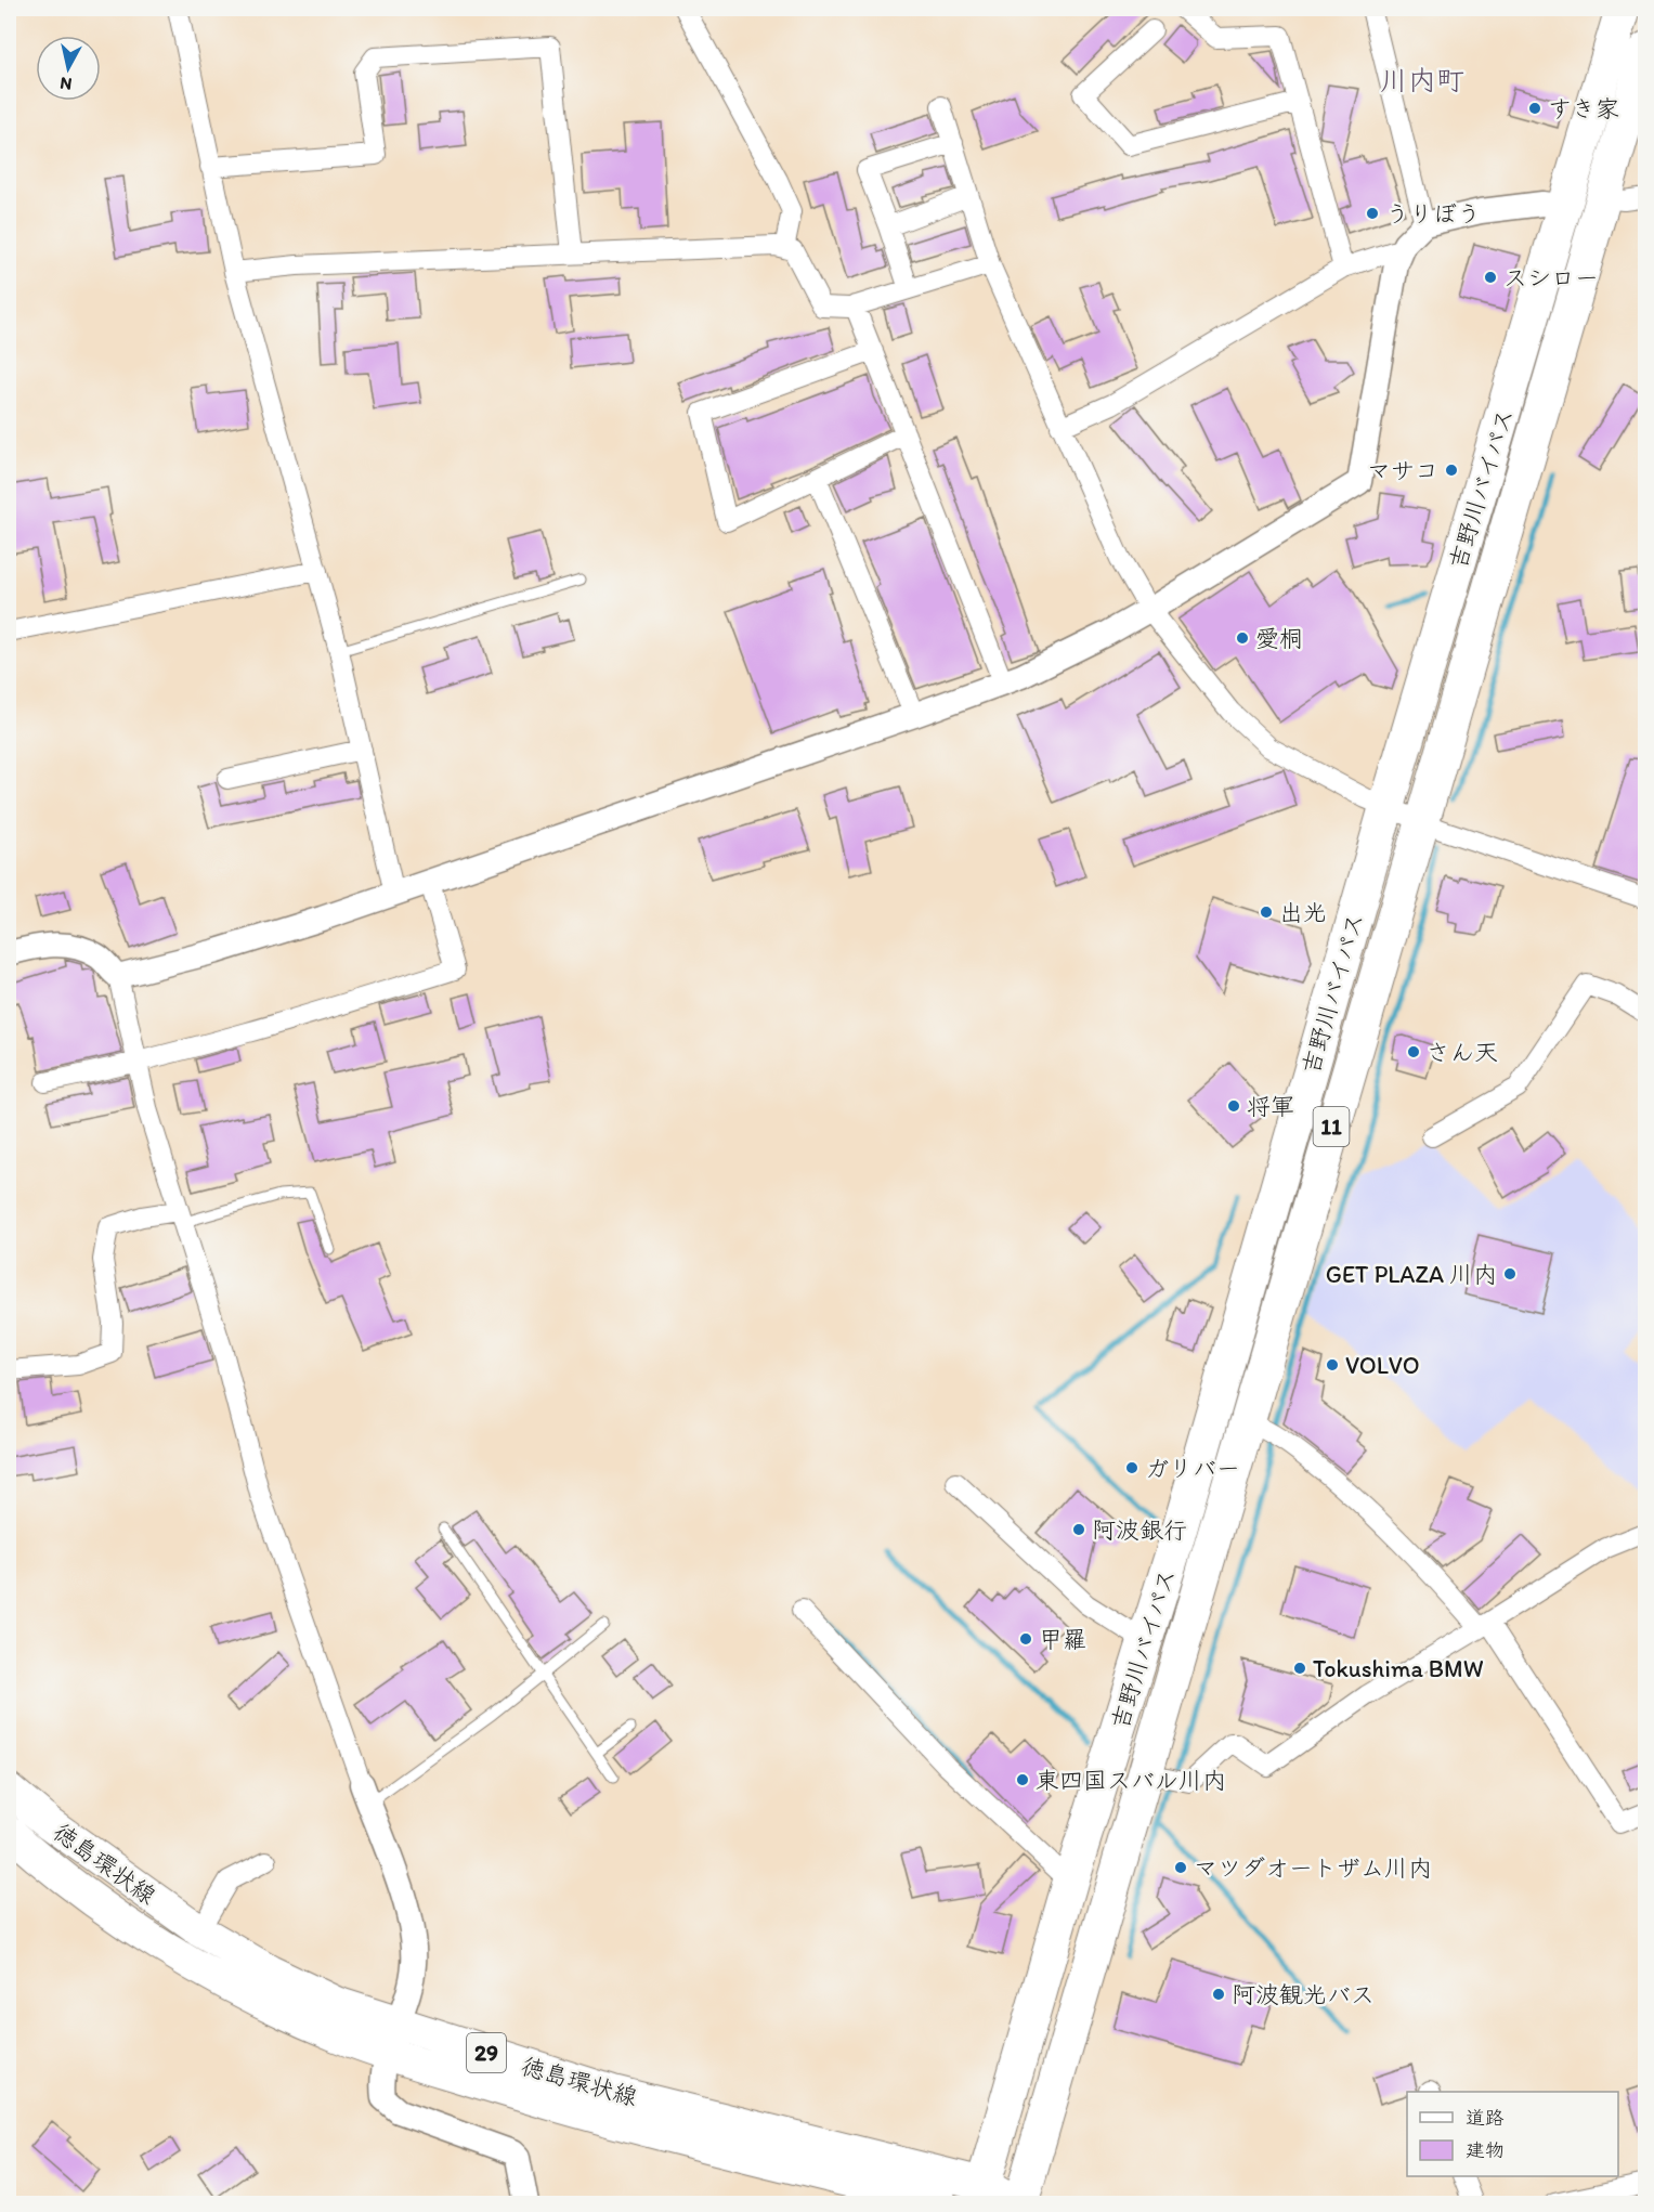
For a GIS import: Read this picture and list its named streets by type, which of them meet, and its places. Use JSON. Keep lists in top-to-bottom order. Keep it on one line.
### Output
{"streets":{"highway":["吉野川バイパス","11"],"main road":["徳島環状線","29"]},"crossings":[["吉野川バイパス","徳島環状線"]],"districts":["川内町"],"places":["すき家","うりぼう","スシロー","マサコ","愛桐","出光","さん天","将軍","GET PLAZA 川内","VOLVO","ガリバー","阿波銀行","甲羅","Tokushima BMW","東四国スバル川内","マツダオートザム川内","阿波観光バス"],"legend":["道路","建物"],"north":"bottom"}
